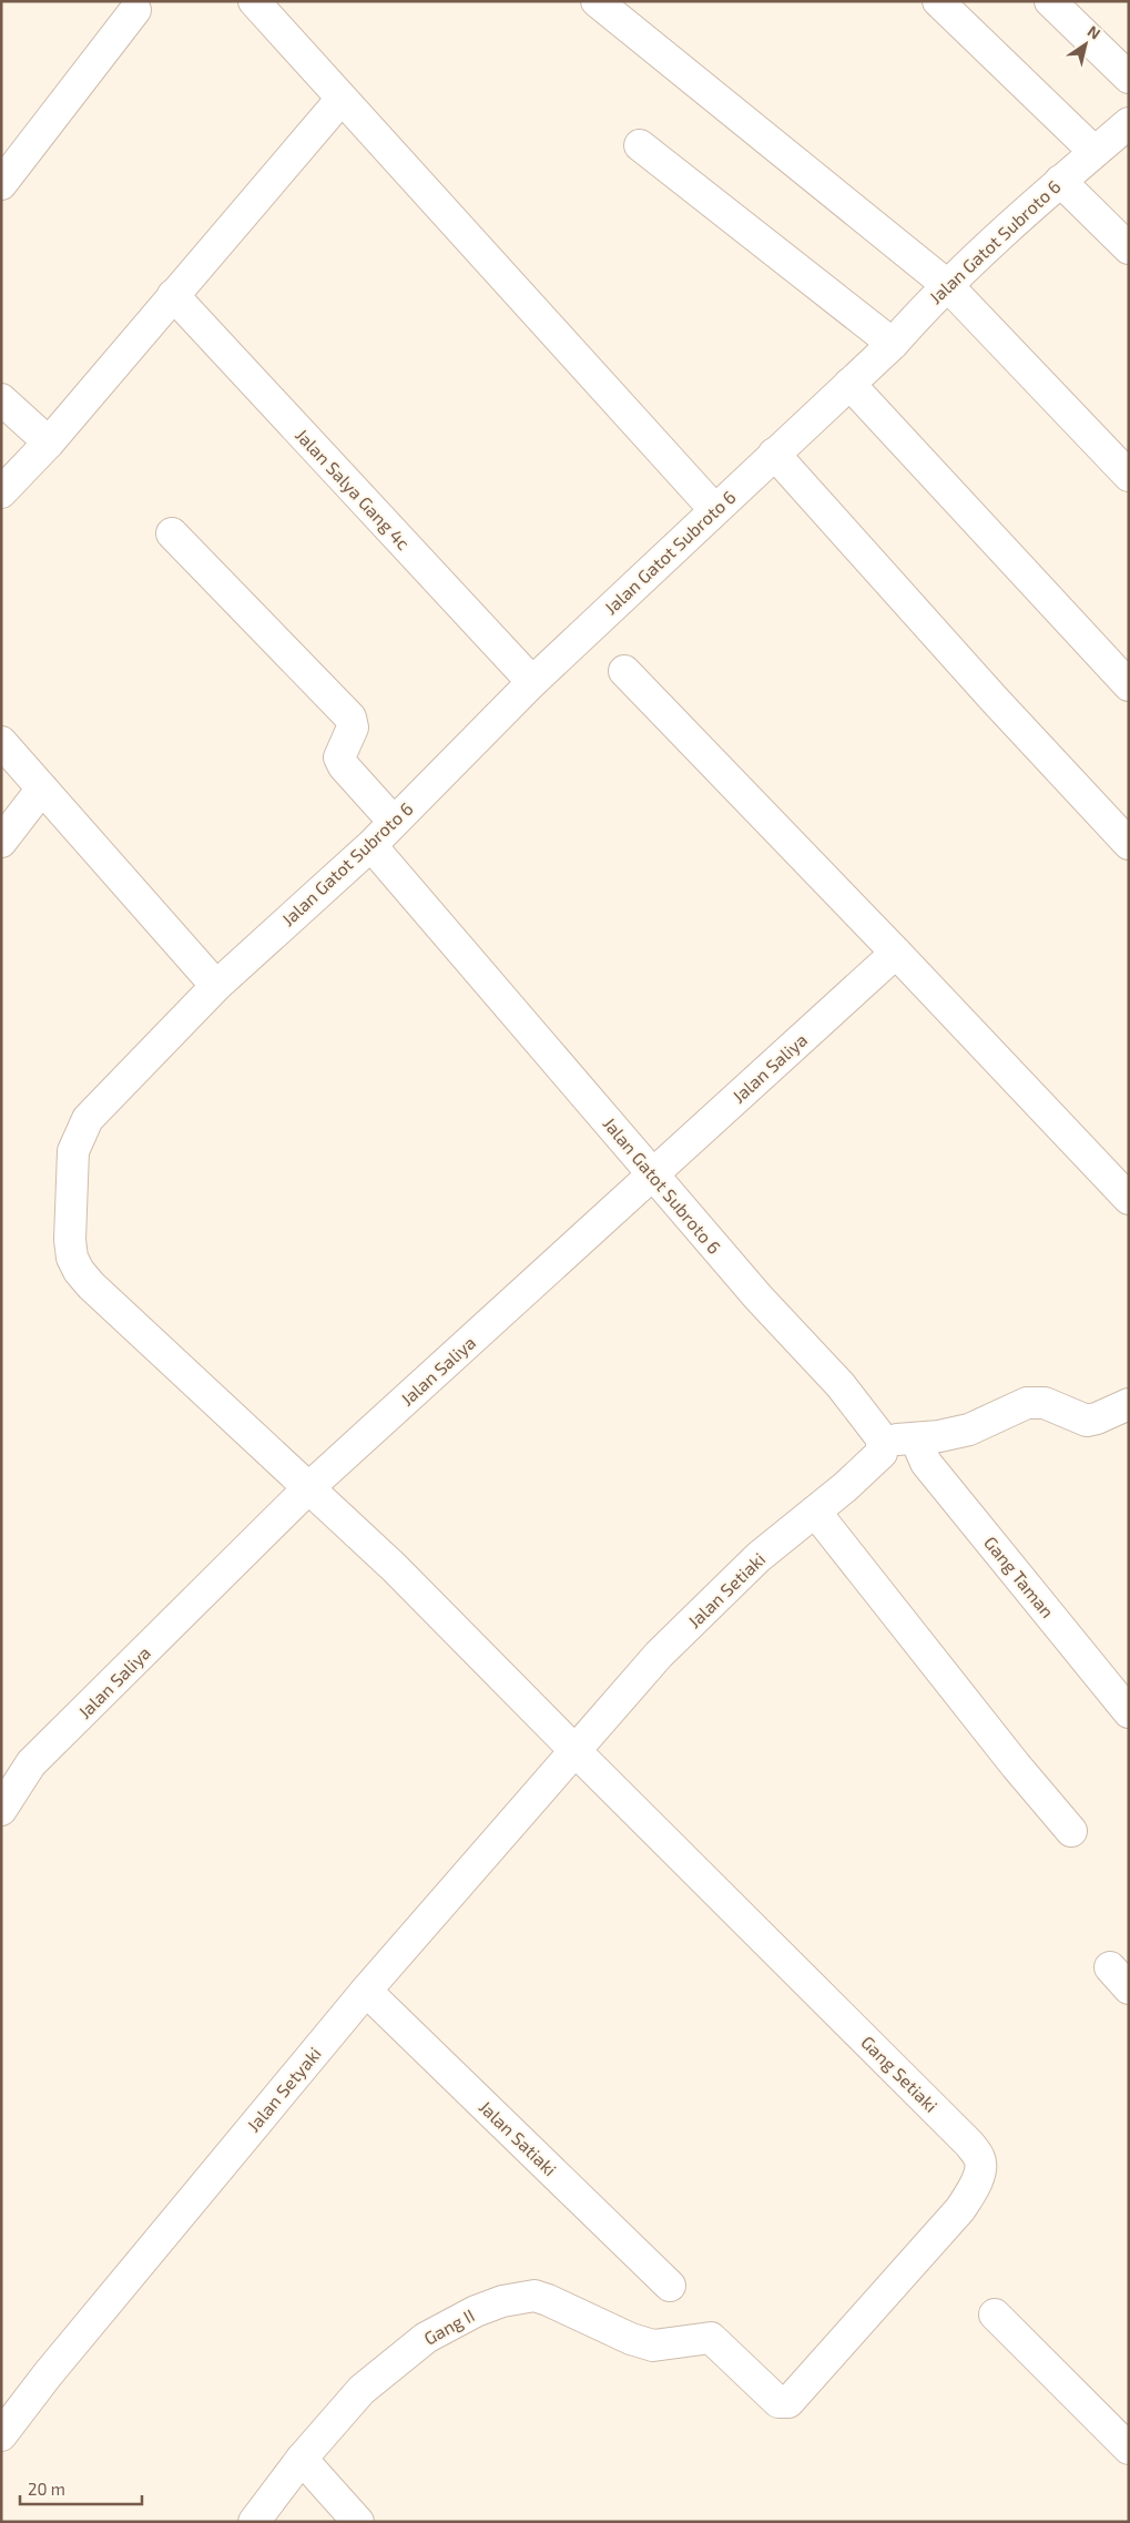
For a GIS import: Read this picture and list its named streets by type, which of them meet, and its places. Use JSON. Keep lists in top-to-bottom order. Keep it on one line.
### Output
{"streets":{"street":["Jalan Gatot Subroto 6","Jalan Salya Gang 4c","Jalan Saliya","Gang Taman","Jalan Setiaki","Gang Setiaki","Jalan Setyaki","Jalan Satiaki","Gang II"]},"crossings":[["Jalan Gatot Subroto 6","Jalan Salya Gang 4c"],["Jalan Gatot Subroto 6","Jalan Saliya"],["Jalan Gatot Subroto 6","Jalan Setiaki"],["Jalan Gatot Subroto 6","Gang Setiaki"],["Jalan Gatot Subroto 6","Jalan Setyaki"],["Jalan Setiaki","Gang Setiaki"],["Jalan Setiaki","Jalan Setyaki"],["Gang Setiaki","Jalan Setyaki"],["Gang Setiaki","Gang II"],["Jalan Setyaki","Jalan Satiaki"]],"scale_bar":"20 m","north":"top right"}
